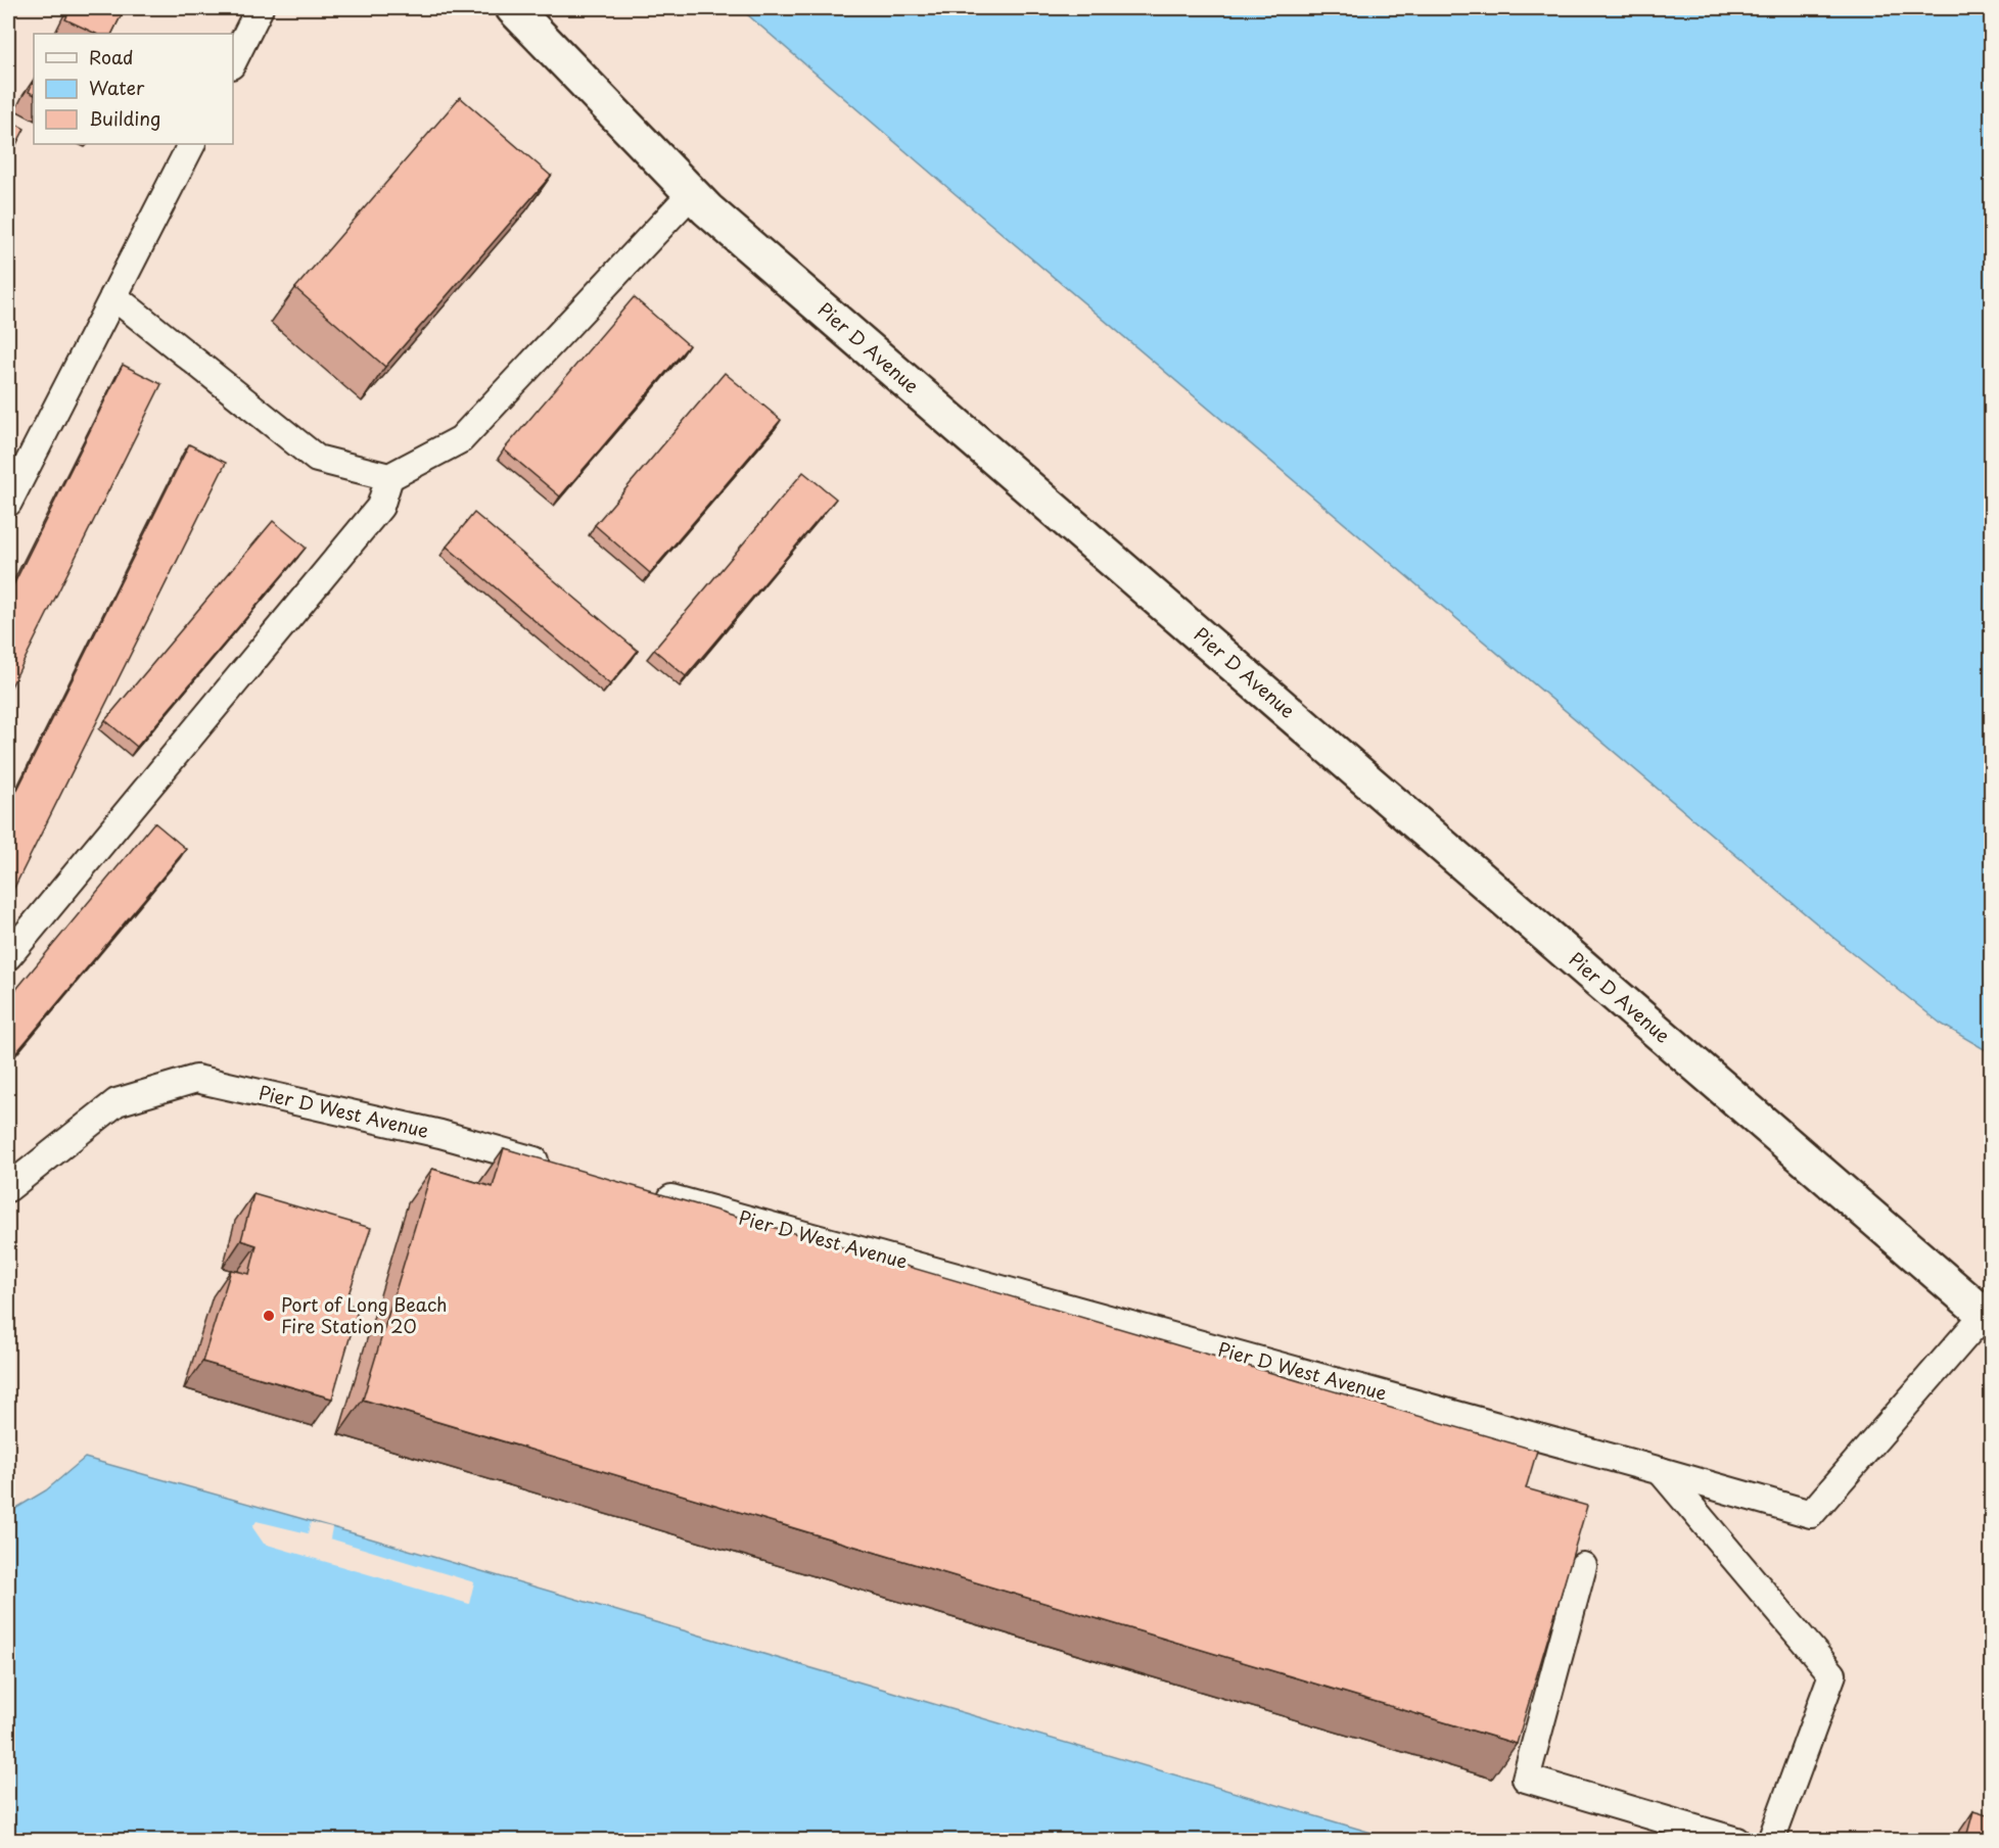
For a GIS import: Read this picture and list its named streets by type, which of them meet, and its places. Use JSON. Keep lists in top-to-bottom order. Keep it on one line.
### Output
{"streets":{"street":["Pier D Avenue"],"lane":["Pier D West Avenue"]},"crossings":[["Pier D Avenue","Pier D West Avenue"]],"places":["Port of Long Beach Fire Station 20"],"legend":["Road","Water","Building"]}
